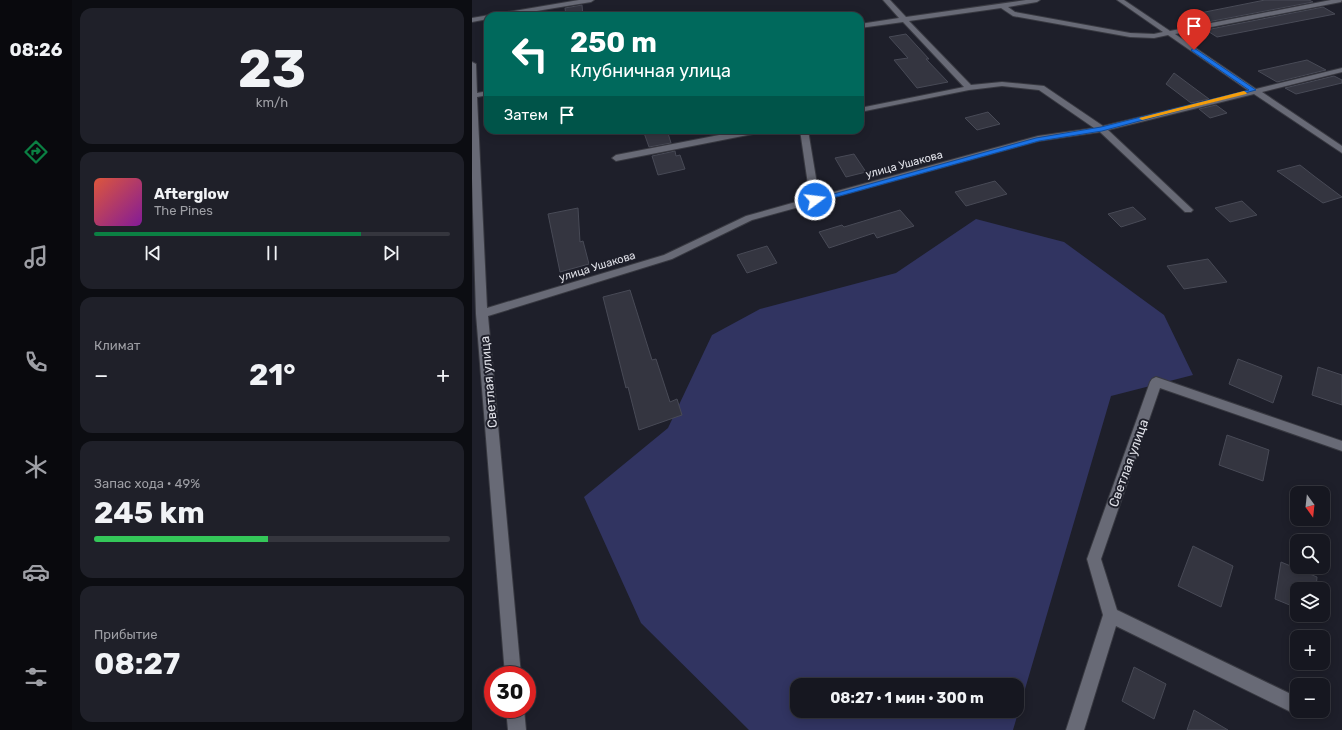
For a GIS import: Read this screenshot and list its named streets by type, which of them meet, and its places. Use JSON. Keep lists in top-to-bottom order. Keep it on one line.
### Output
{"streets":{"street":["улица Ушакова","Светлая улица"]},"crossings":[["улица Ушакова","Светлая улица"]],"north":"bottom","page":{"tabs":"08:26","tile":[["23","km/h"],"Климат",["Запас хода · 49%","245 km"],["Прибытие","08:27"]],"turn":["250 m","Клубничная улица"],"then":"Затем","song":["Afterglow","The Pines"],"heat":["−","21°","+"],"map_buttons":["+","−"],"limit":"30","trip":"08:27 · 1 мин · 300 m"}}
